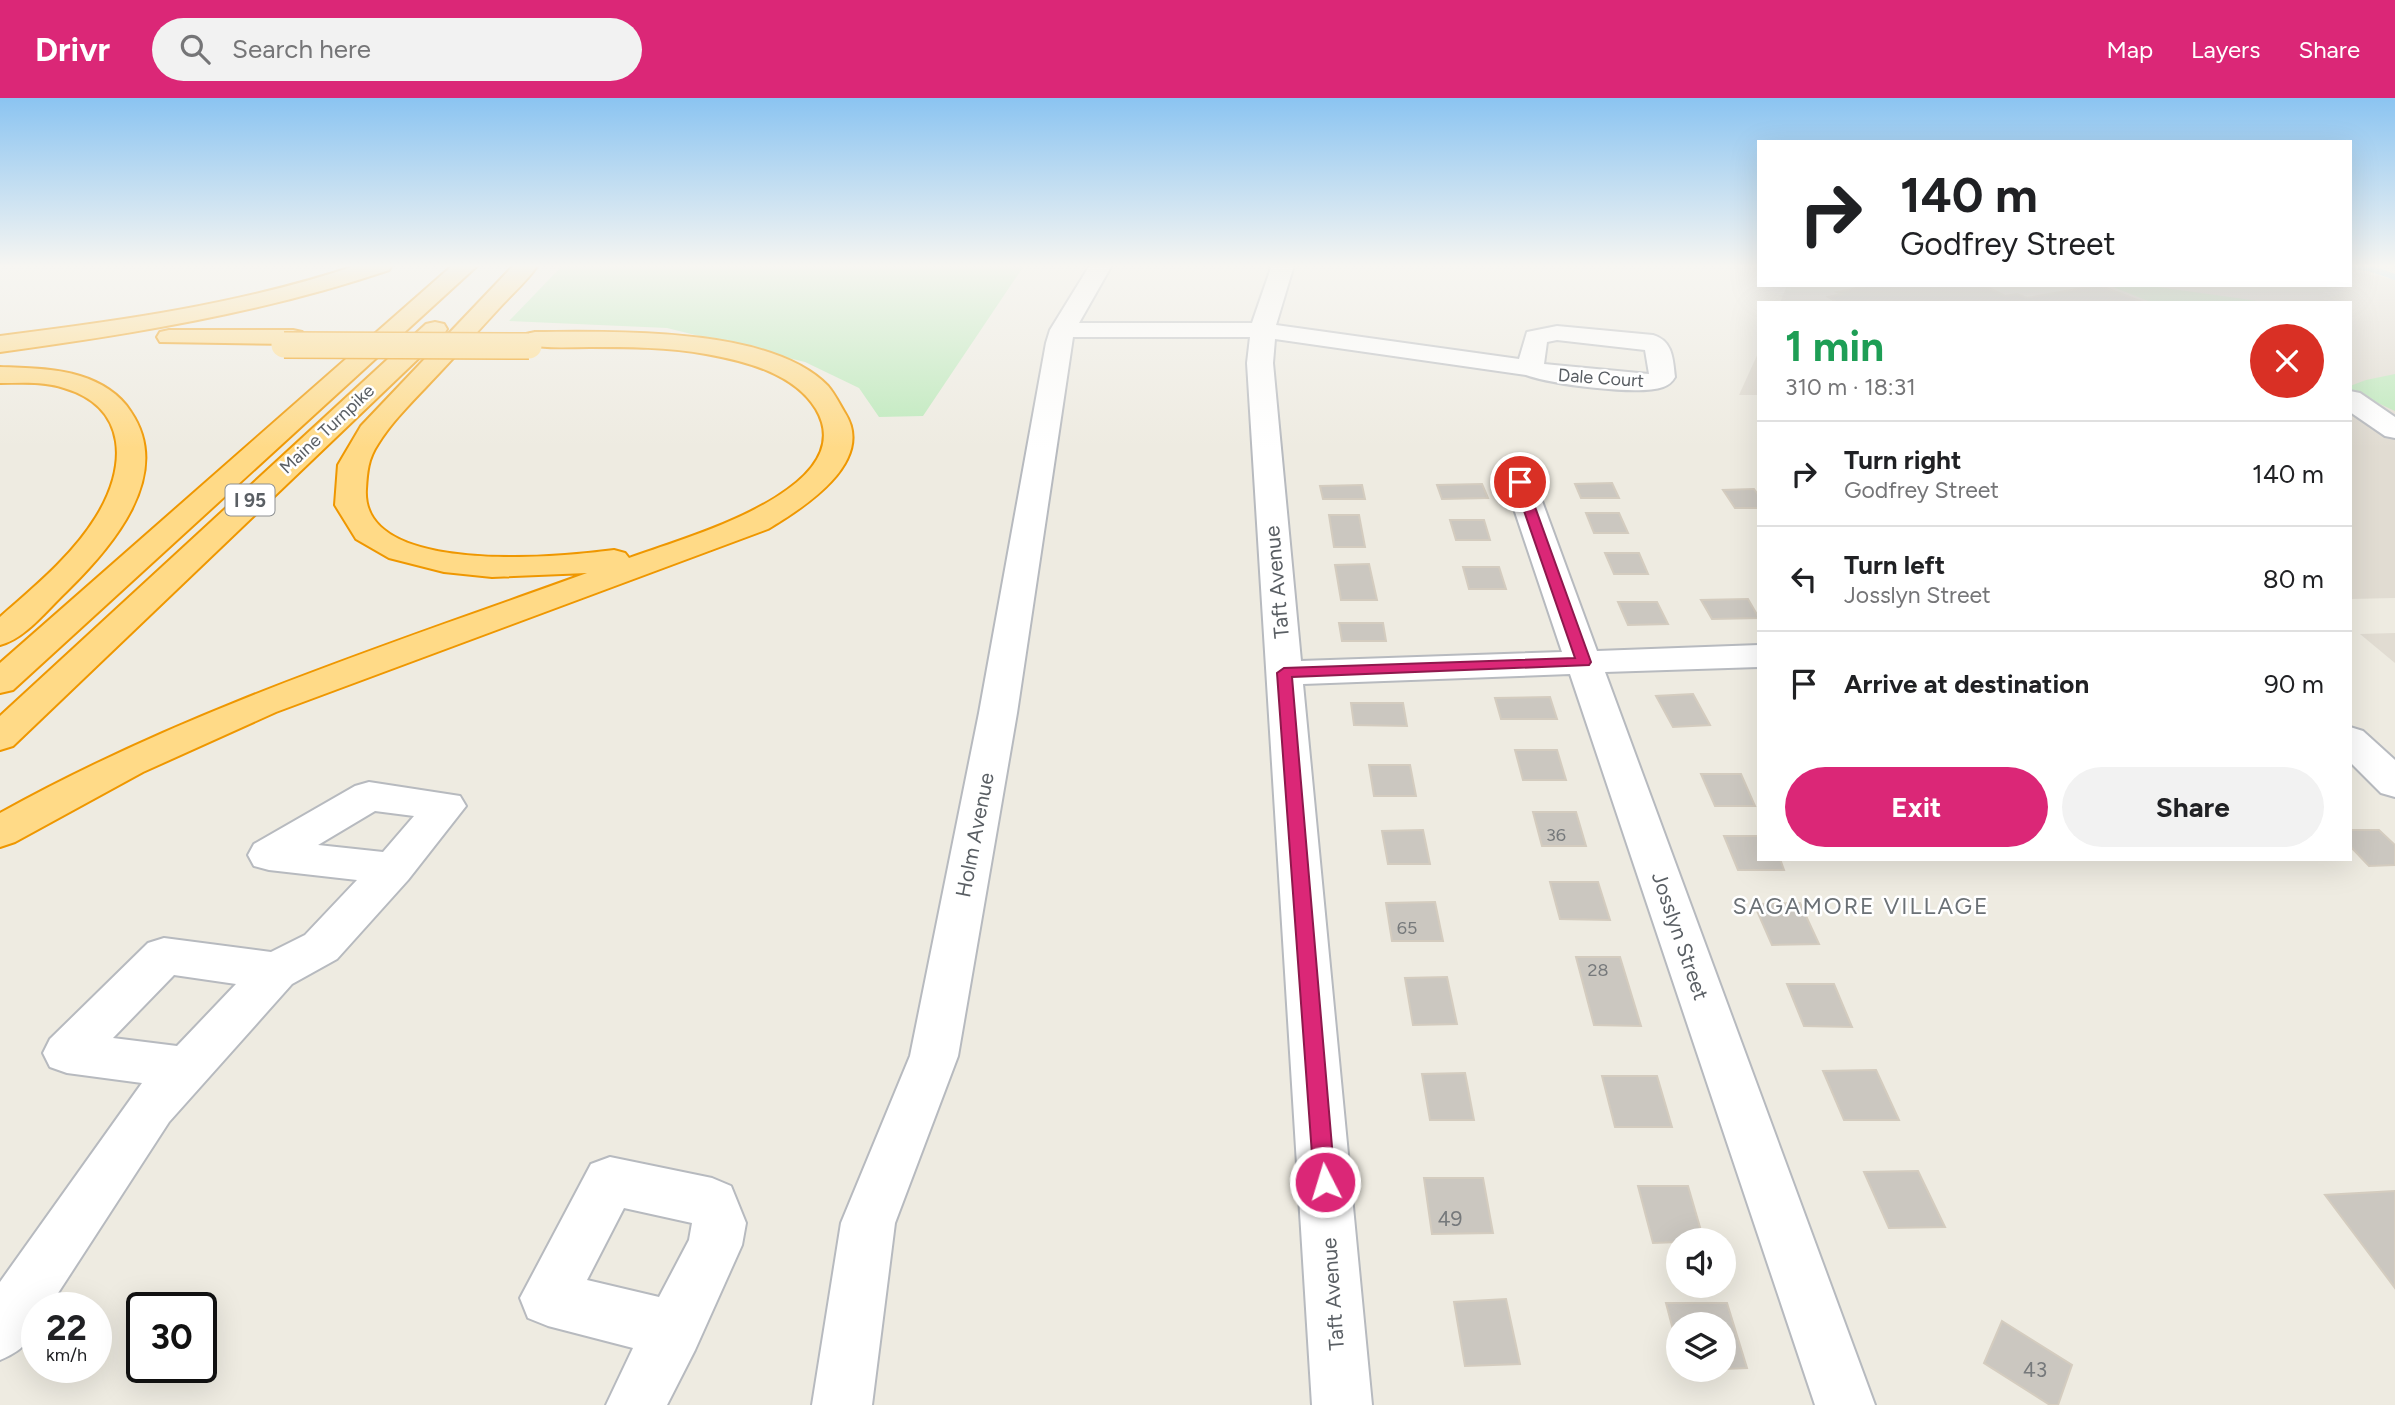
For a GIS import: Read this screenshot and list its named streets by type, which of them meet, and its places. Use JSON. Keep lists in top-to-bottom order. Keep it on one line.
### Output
{"streets":{"highway":["Maine Turnpike","I 95"],"street":["Dale Court","Taft Avenue","Holm Avenue","Josslyn Street"]},"districts":["SAGAMORE VILLAGE"],"house_numbers":["36","65","28","49","43"],"page":{"header":"Drivr","search":"Search here","nav":["Map","Layers","Share"],"turn":["140 m","Godfrey Street"],"heading":["1 min","310 m · 18:31"],"list":[{"name":"Turn right","note":"Godfrey Street","value":"140 m"},{"name":"Turn left","note":"Josslyn Street","value":"80 m"},{"name":"Arrive at destination","value":"90 m"}],"buttons":["Exit","Share"],"speed":"22 km/h","limit":"30"}}
